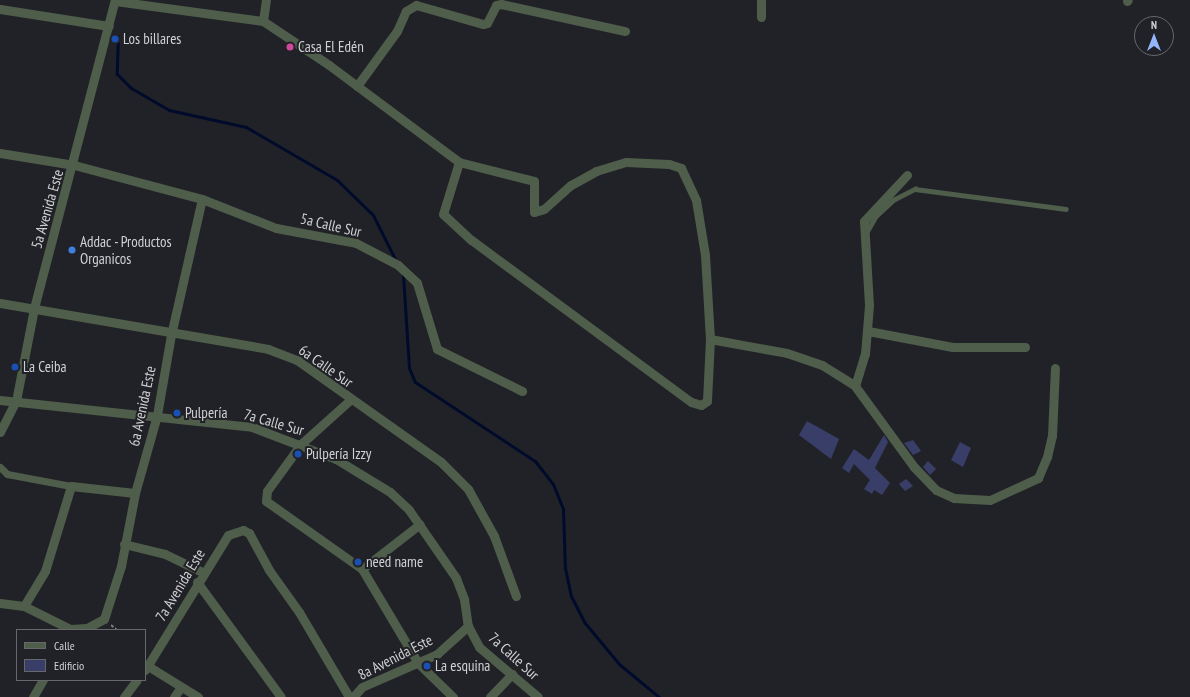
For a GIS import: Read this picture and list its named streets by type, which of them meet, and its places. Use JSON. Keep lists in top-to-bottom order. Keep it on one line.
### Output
{"streets":{"street":["5a Avenida Este","5a Calle Sur","6a Calle Sur","6a Avenida Este","7a Calle Sur","7a Avenida Este","8a Avenida Este"]},"crossings":[["5a Avenida Este","5a Calle Sur"],["5a Avenida Este","6a Calle Sur"],["5a Avenida Este","7a Calle Sur"],["5a Calle Sur","6a Avenida Este"],["6a Calle Sur","6a Avenida Este"],["6a Avenida Este","7a Calle Sur"],["7a Calle Sur","8a Avenida Este"]],"places":["Los billares","Casa El Edén","Addac - Productos Organicos","La Ceiba","Pulpería","Pulpería Izzy","need name","La esquina"],"legend":["Calle","Edificio"],"north":"top"}
